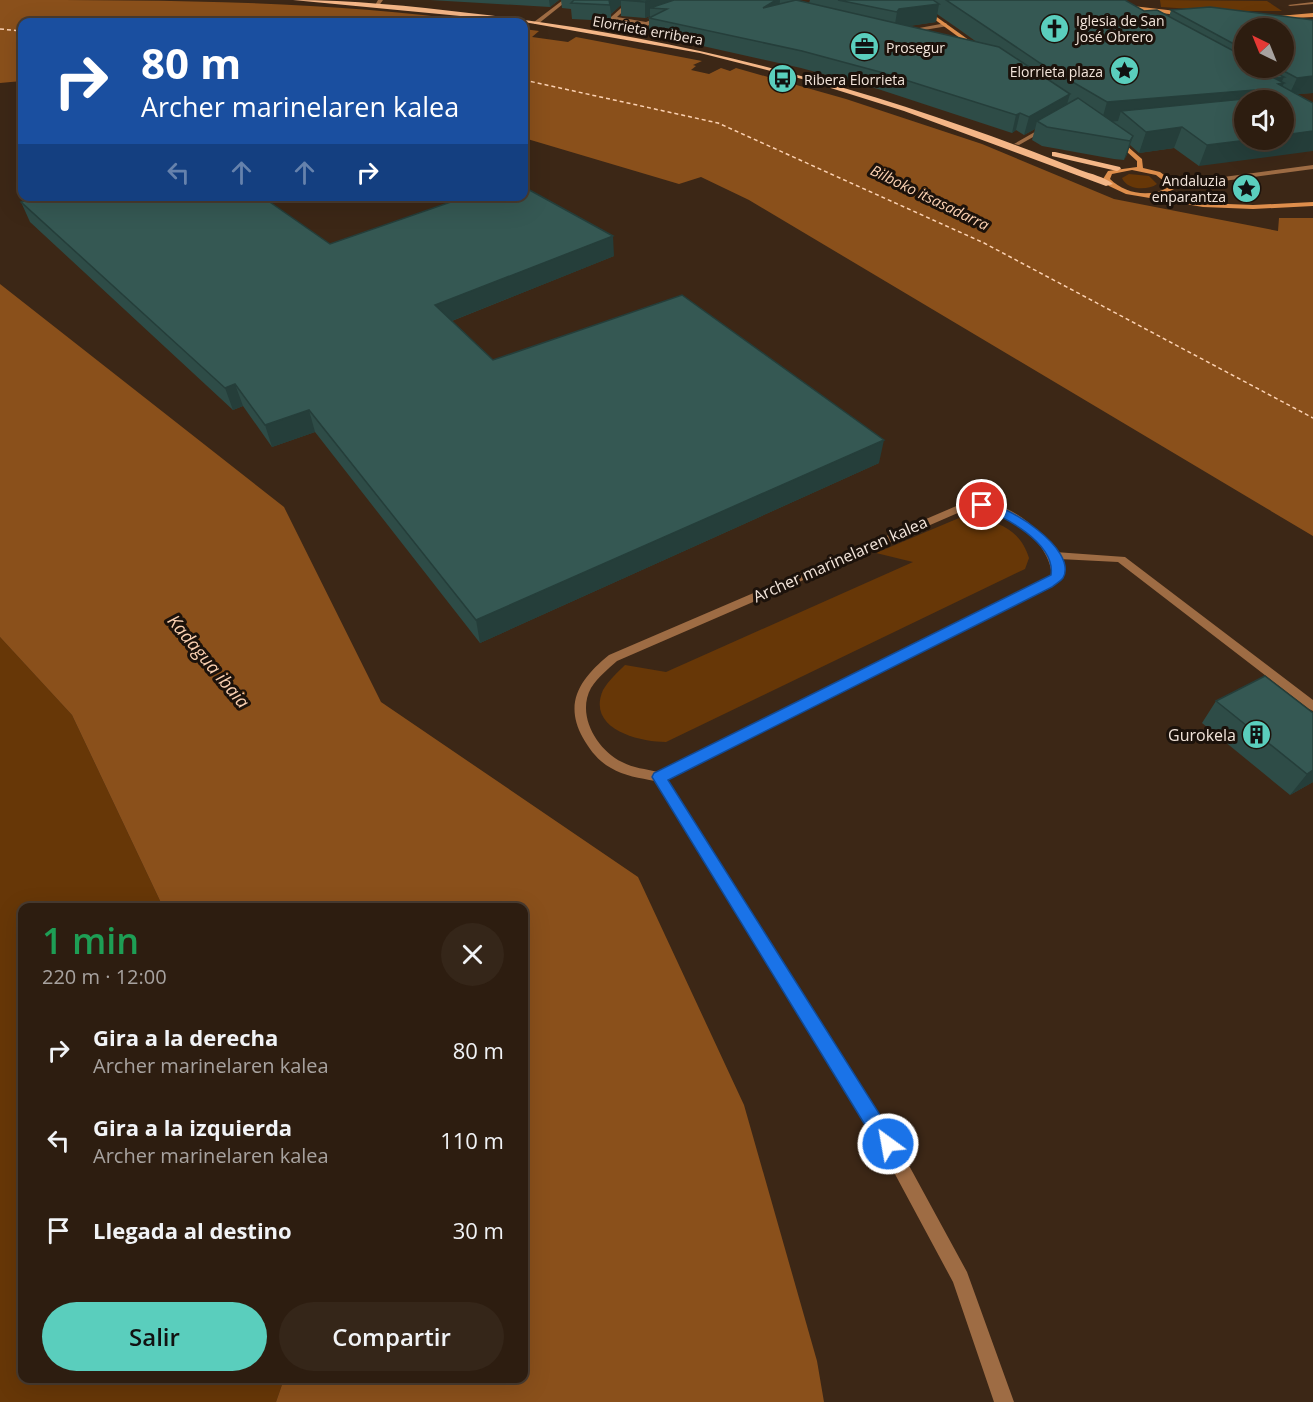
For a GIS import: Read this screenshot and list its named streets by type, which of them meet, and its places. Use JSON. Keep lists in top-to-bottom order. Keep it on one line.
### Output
{"streets":{"main road":["Elorrieta erribera"],"street":["Archer marinelaren kalea"]},"water":["Bilboko itsasadarra","Kadagua ibaia"],"places":{"church":["Iglesia de San José Obrero"],"office":["Prosegur"],"place":["Elorrieta plaza","Andaluzia enparantza"],"bus stop":["Ribera Elorrieta"],"building":["Gurokela"]},"north":"top left","page":{"turn":["80 m","Archer marinelaren kalea"],"heading":["1 min","220 m · 12:00"],"list":[{"name":"Gira a la derecha","note":"Archer marinelaren kalea","value":"80 m"},{"name":"Gira a la izquierda","note":"Archer marinelaren kalea","value":"110 m"},{"name":"Llegada al destino","value":"30 m"}],"buttons":["Salir","Compartir"]}}
